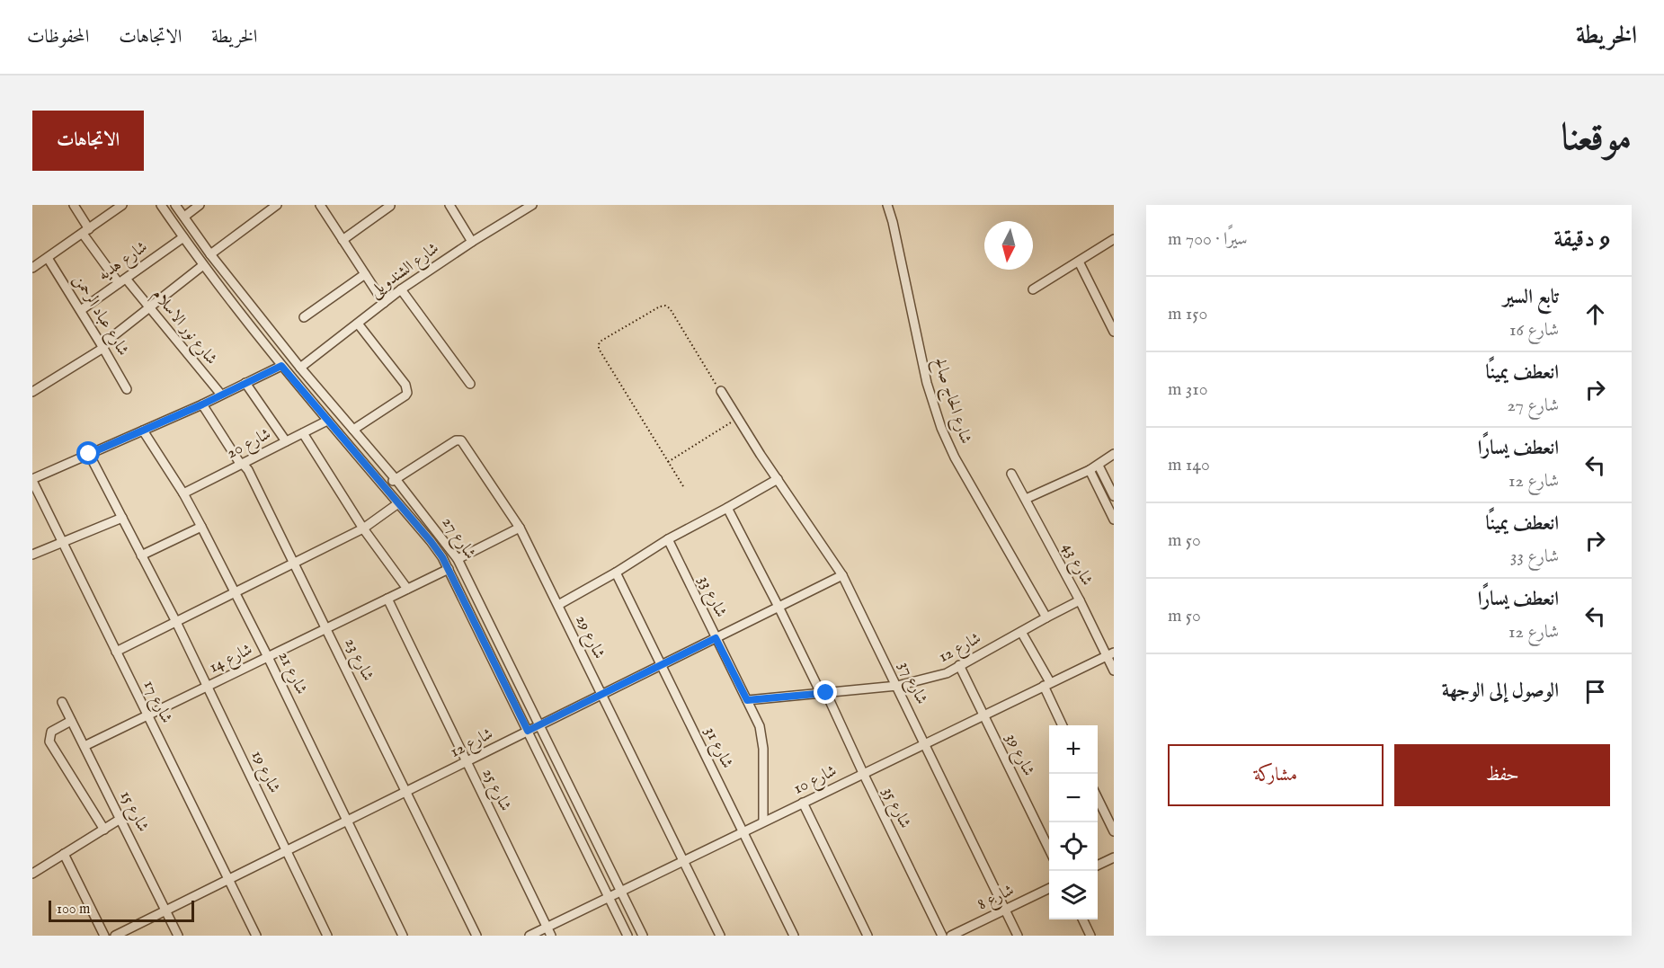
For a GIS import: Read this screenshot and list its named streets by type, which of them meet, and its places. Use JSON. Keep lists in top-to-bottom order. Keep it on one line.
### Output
{"streets":{"street":["شارع هديه","شارع الشندويلى","شارع عباد الرحمن","شارع نور الاسلام","شارع الحاج صالح","شارع 20","شارع 27","شارع 43","شارع 33","شارع 29","شارع 12","شارع 14","شارع 23","شارع 21","شارع 37","شارع 17","شارع 31","شارع 39","شارع 19","شارع 10","شارع 25","شارع 35","شارع 15","شارع 8"]},"crossings":[["شارع هديه","شارع عباد الرحمن"],["شارع هديه","شارع نور الاسلام"],["شارع هديه","شارع 27"],["شارع الشندويلى","شارع 27"],["شارع الحاج صالح","شارع 12"],["شارع 20","شارع 27"],["شارع 20","شارع 23"],["شارع 20","شارع 21"],["شارع 27","شارع 29"],["شارع 27","شارع 12"],["شارع 27","شارع 14"],["شارع 27","شارع 10"],["شارع 43","شارع 12"],["شارع 43","شارع 10"],["شارع 33","شارع 12"],["شارع 33","شارع 10"],["شارع 29","شارع 12"],["شارع 29","شارع 10"],["شارع 12","شارع 23"],["شارع 12","شارع 21"],["شارع 12","شارع 37"],["شارع 12","شارع 17"],["شارع 12","شارع 31"],["شارع 12","شارع 39"],["شارع 12","شارع 19"],["شارع 12","شارع 25"],["شارع 12","شارع 35"],["شارع 12","شارع 15"],["شارع 14","شارع 23"],["شارع 14","شارع 21"],["شارع 14","شارع 17"],["شارع 14","شارع 19"],["شارع 14","شارع 25"],["شارع 14","شارع 15"],["شارع 37","شارع 10"],["شارع 37","شارع 8"],["شارع 31","شارع 10"],["شارع 39","شارع 10"],["شارع 10","شارع 25"],["شارع 10","شارع 35"]],"scale_bar":"100 m","north":"bottom","page":{"header":"الخريطة","nav":["الخريطة","الاتجاهات","المحفوظات"],"title":"موقعنا","buttons":["الاتجاهات",["حفظ","مشاركة"]],"heading":["9 دقيقة","سيرًا · 700 m"],"list":[["تابع السير","شارع 16","150 m"],["انعطف يمينًا","شارع 27","310 m"],["انعطف يسارًا","شارع 12","140 m"],["انعطف يمينًا","شارع 33","50 m"],["انعطف يسارًا","شارع 12","50 m"],"الوصول إلى الوجهة"],"map_buttons":["+","−"],"scale":"100 m"}}
